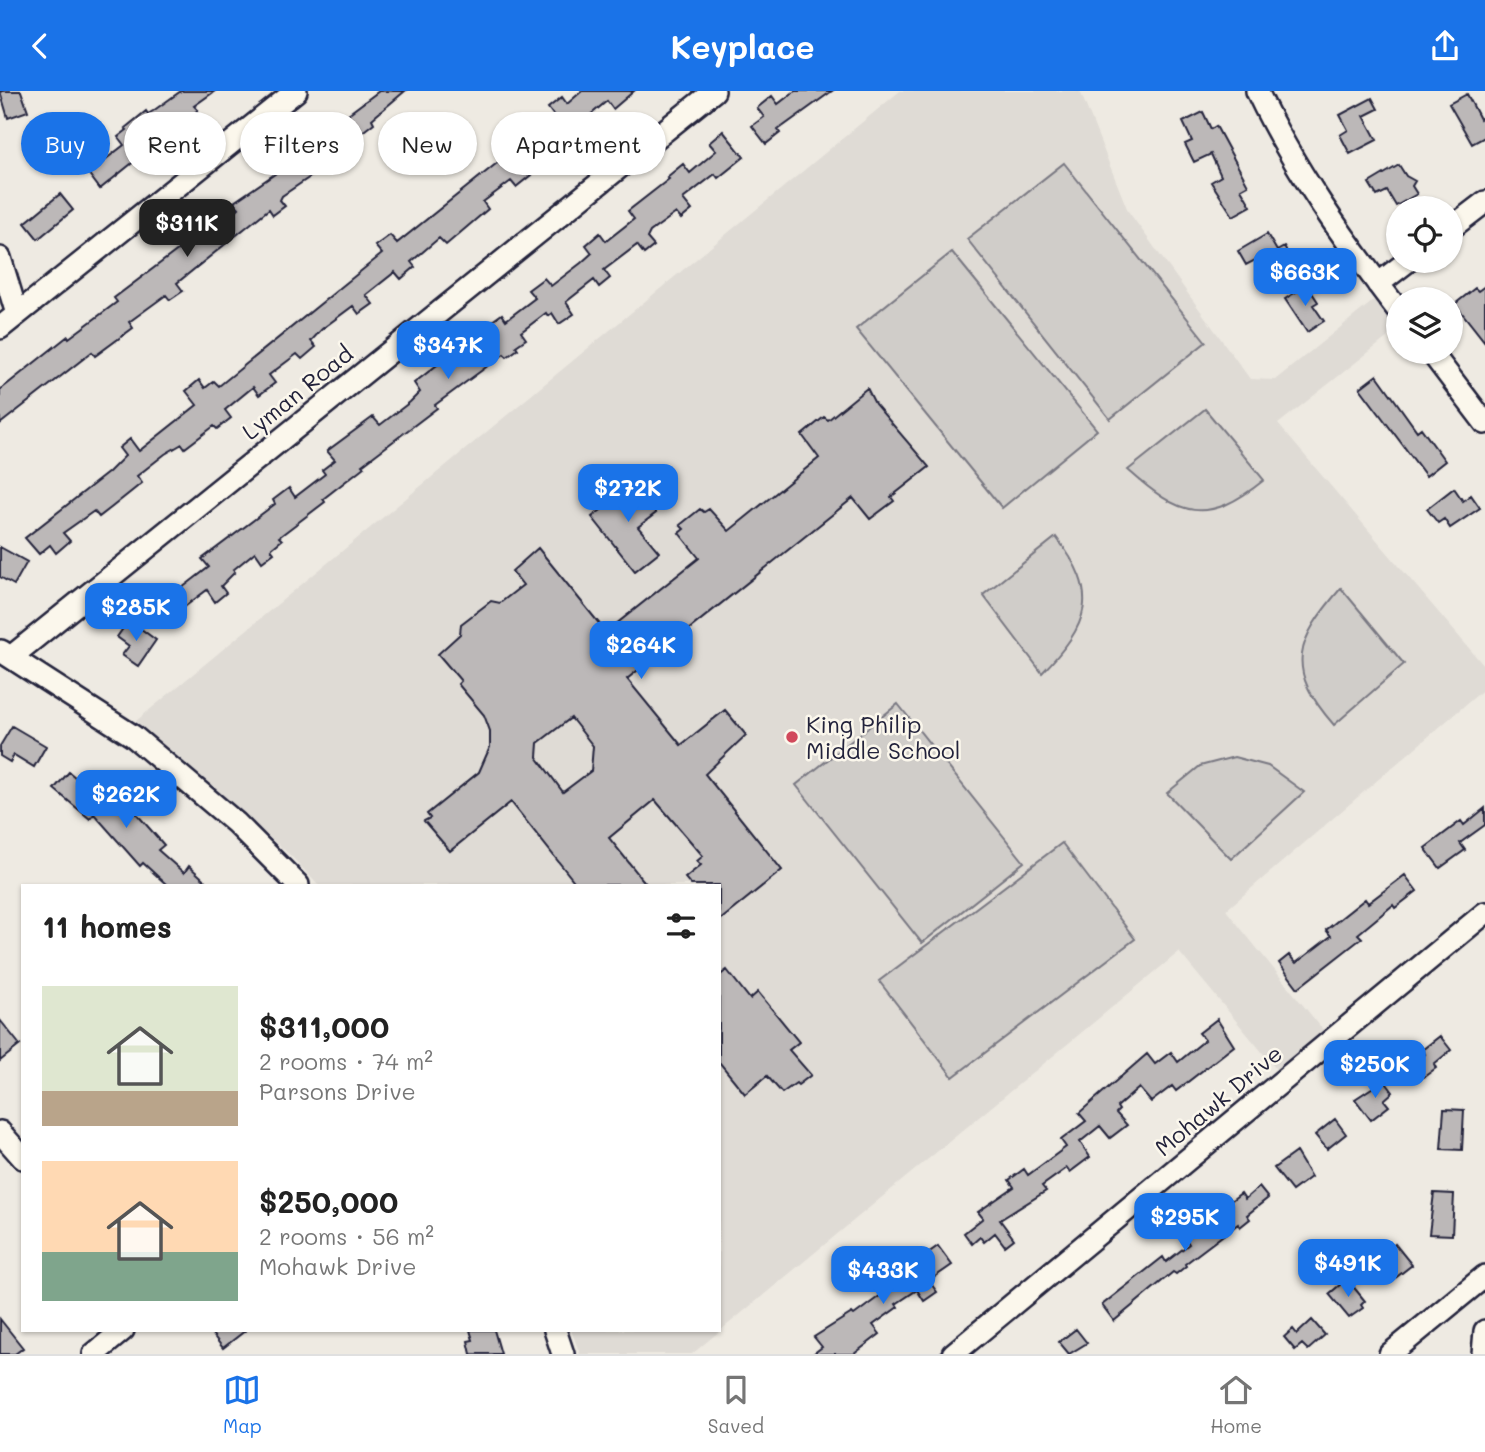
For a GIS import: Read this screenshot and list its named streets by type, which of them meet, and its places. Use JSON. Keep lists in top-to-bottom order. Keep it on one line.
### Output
{"streets":{"street":["Lyman Road","Mohawk Drive"]},"places":["King Philip Middle School"],"page":{"header":"Keyplace","chip":["Buy","Rent","Filters","New","Apartment"],"price":["$311K","$663K","$347K","$272K","$285K","$264K","$262K","$250K","$295K","$491K","$433K"],"heading":"11 homes","list":[{"name":"$311,000","note":"2 rooms · 74 m² · Parsons Drive"},{"name":"$250,000","note":"2 rooms · 56 m² · Mohawk Drive"}],"tabs":["Map","Saved","Home"]}}
